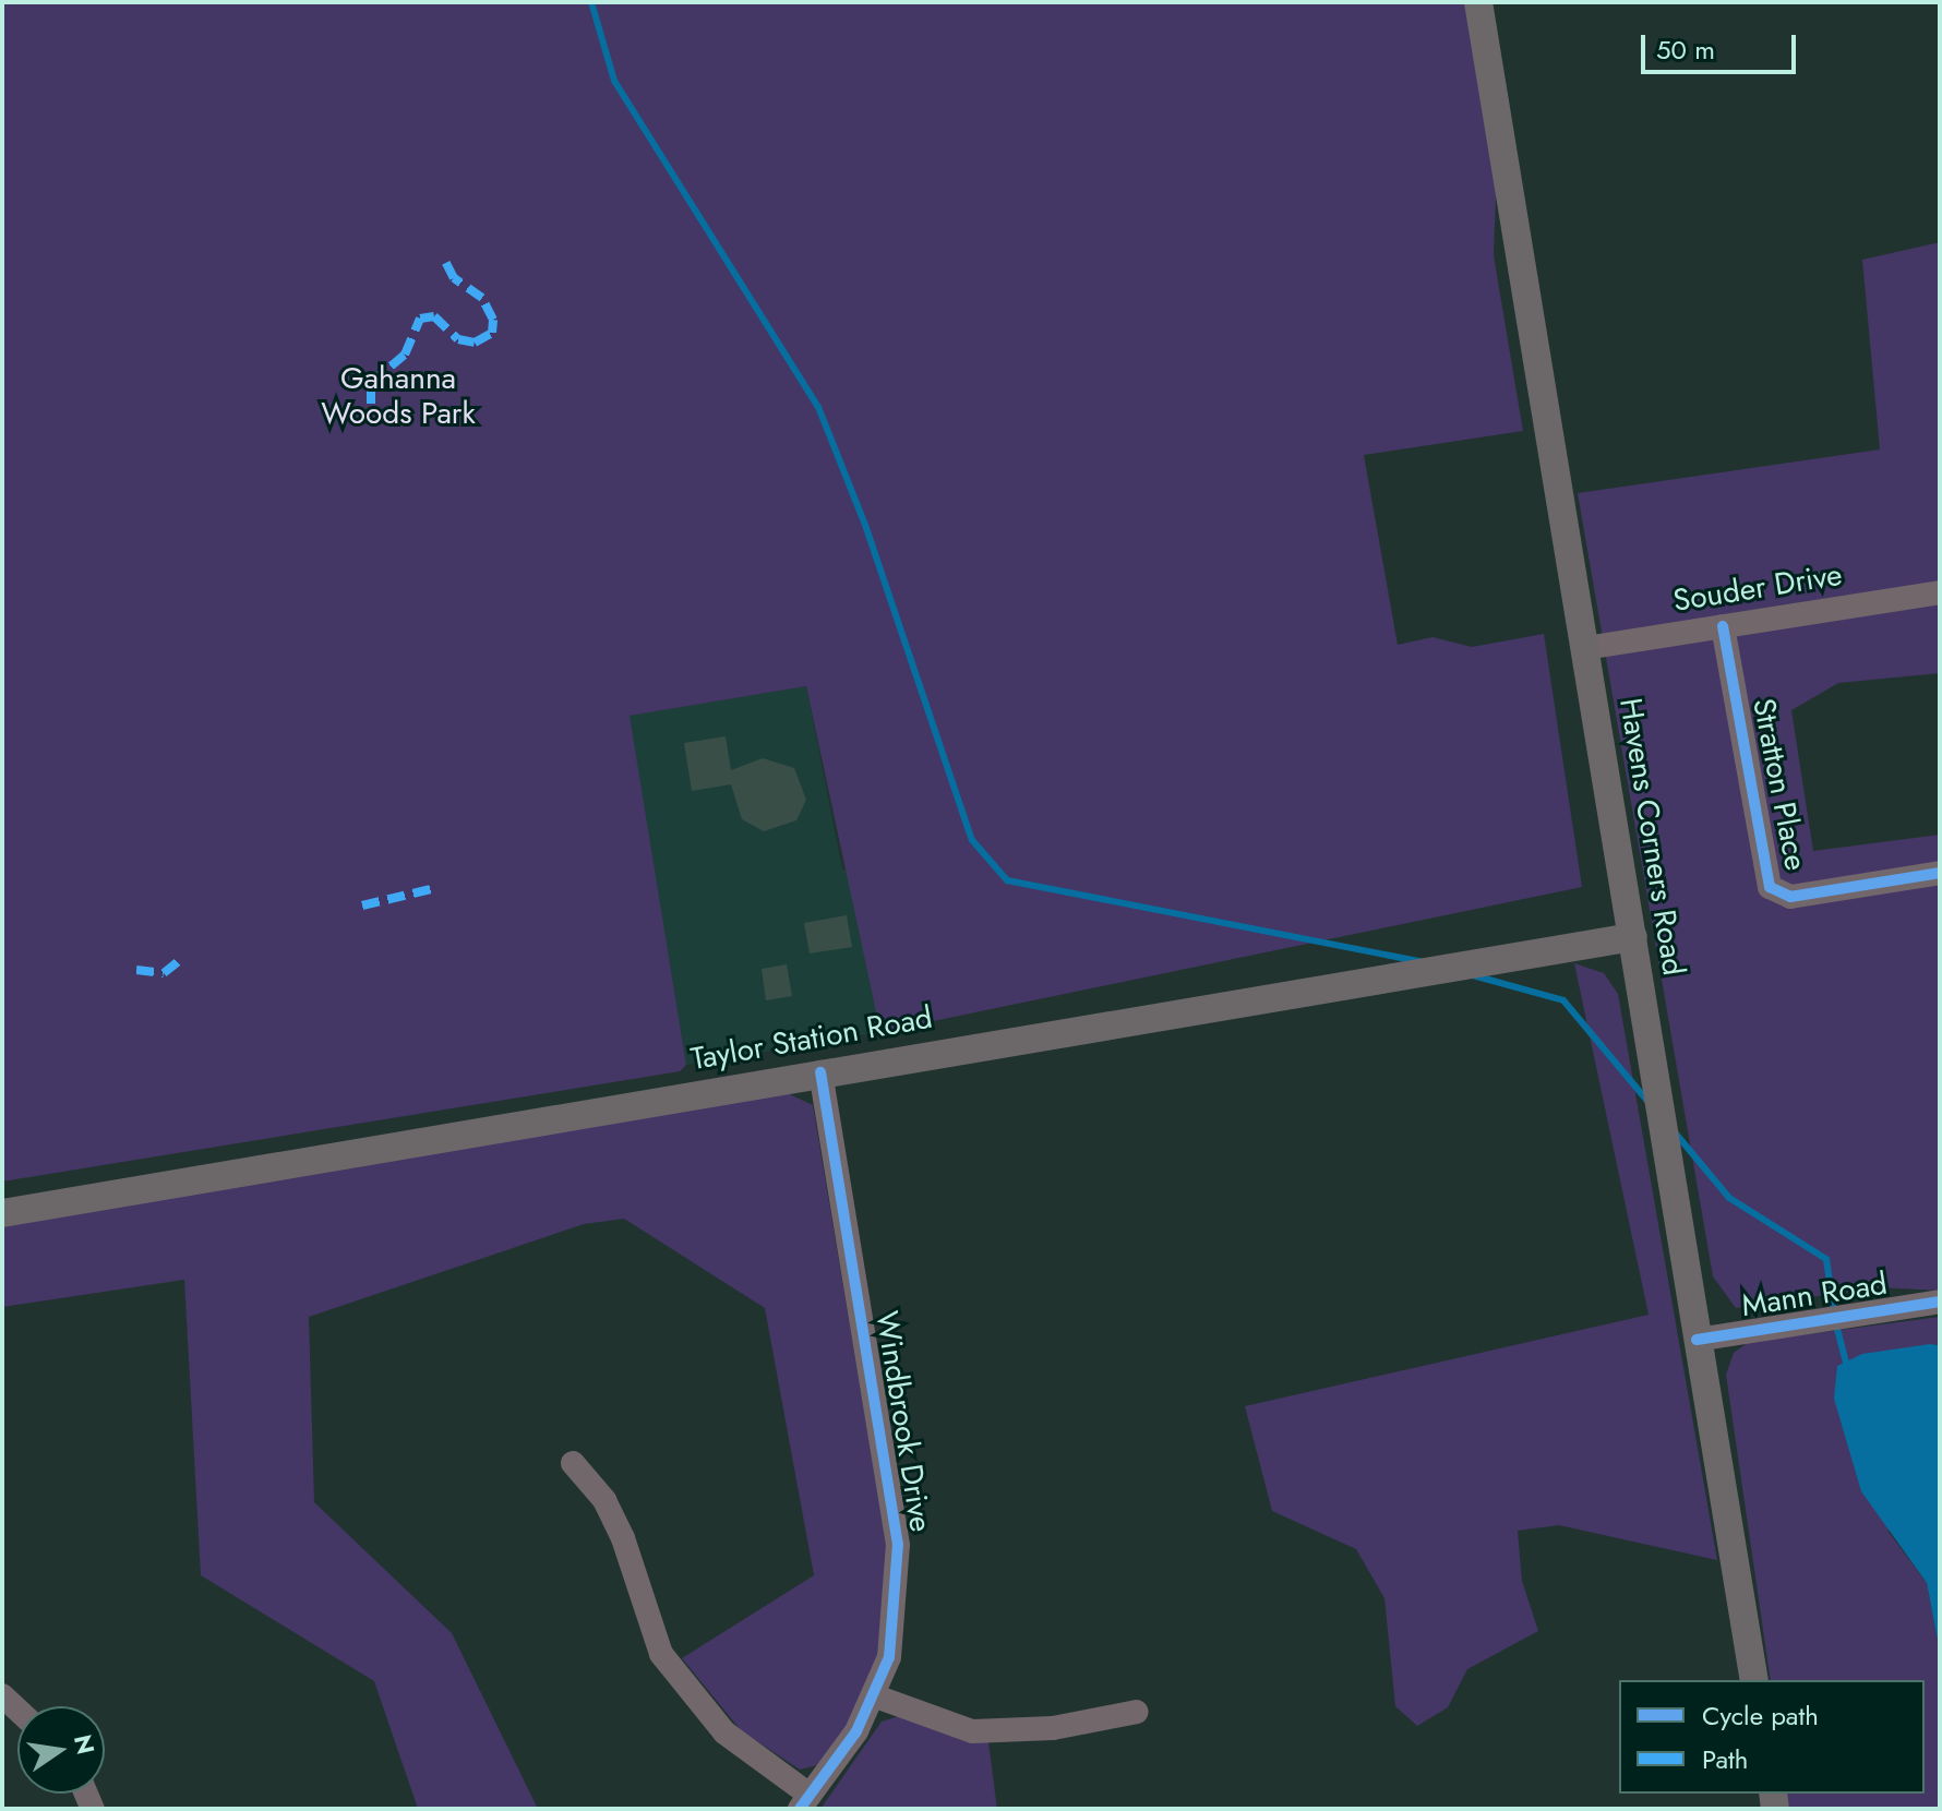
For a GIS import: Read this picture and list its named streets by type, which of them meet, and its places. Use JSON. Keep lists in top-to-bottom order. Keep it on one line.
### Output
{"streets":{"main road":["Havens Corners Road","Taylor Station Road"],"street":["Souder Drive","Stratton Place","Mann Road","Windbrook Drive"]},"crossings":[["Souder Drive","Stratton Place"],["Souder Drive","Havens Corners Road"],["Havens Corners Road","Taylor Station Road"],["Havens Corners Road","Mann Road"],["Taylor Station Road","Windbrook Drive"]],"parks":["Gahanna Woods Park"],"legend":["Cycle path","Path"],"scale_bar":"50 m","north":"right"}
